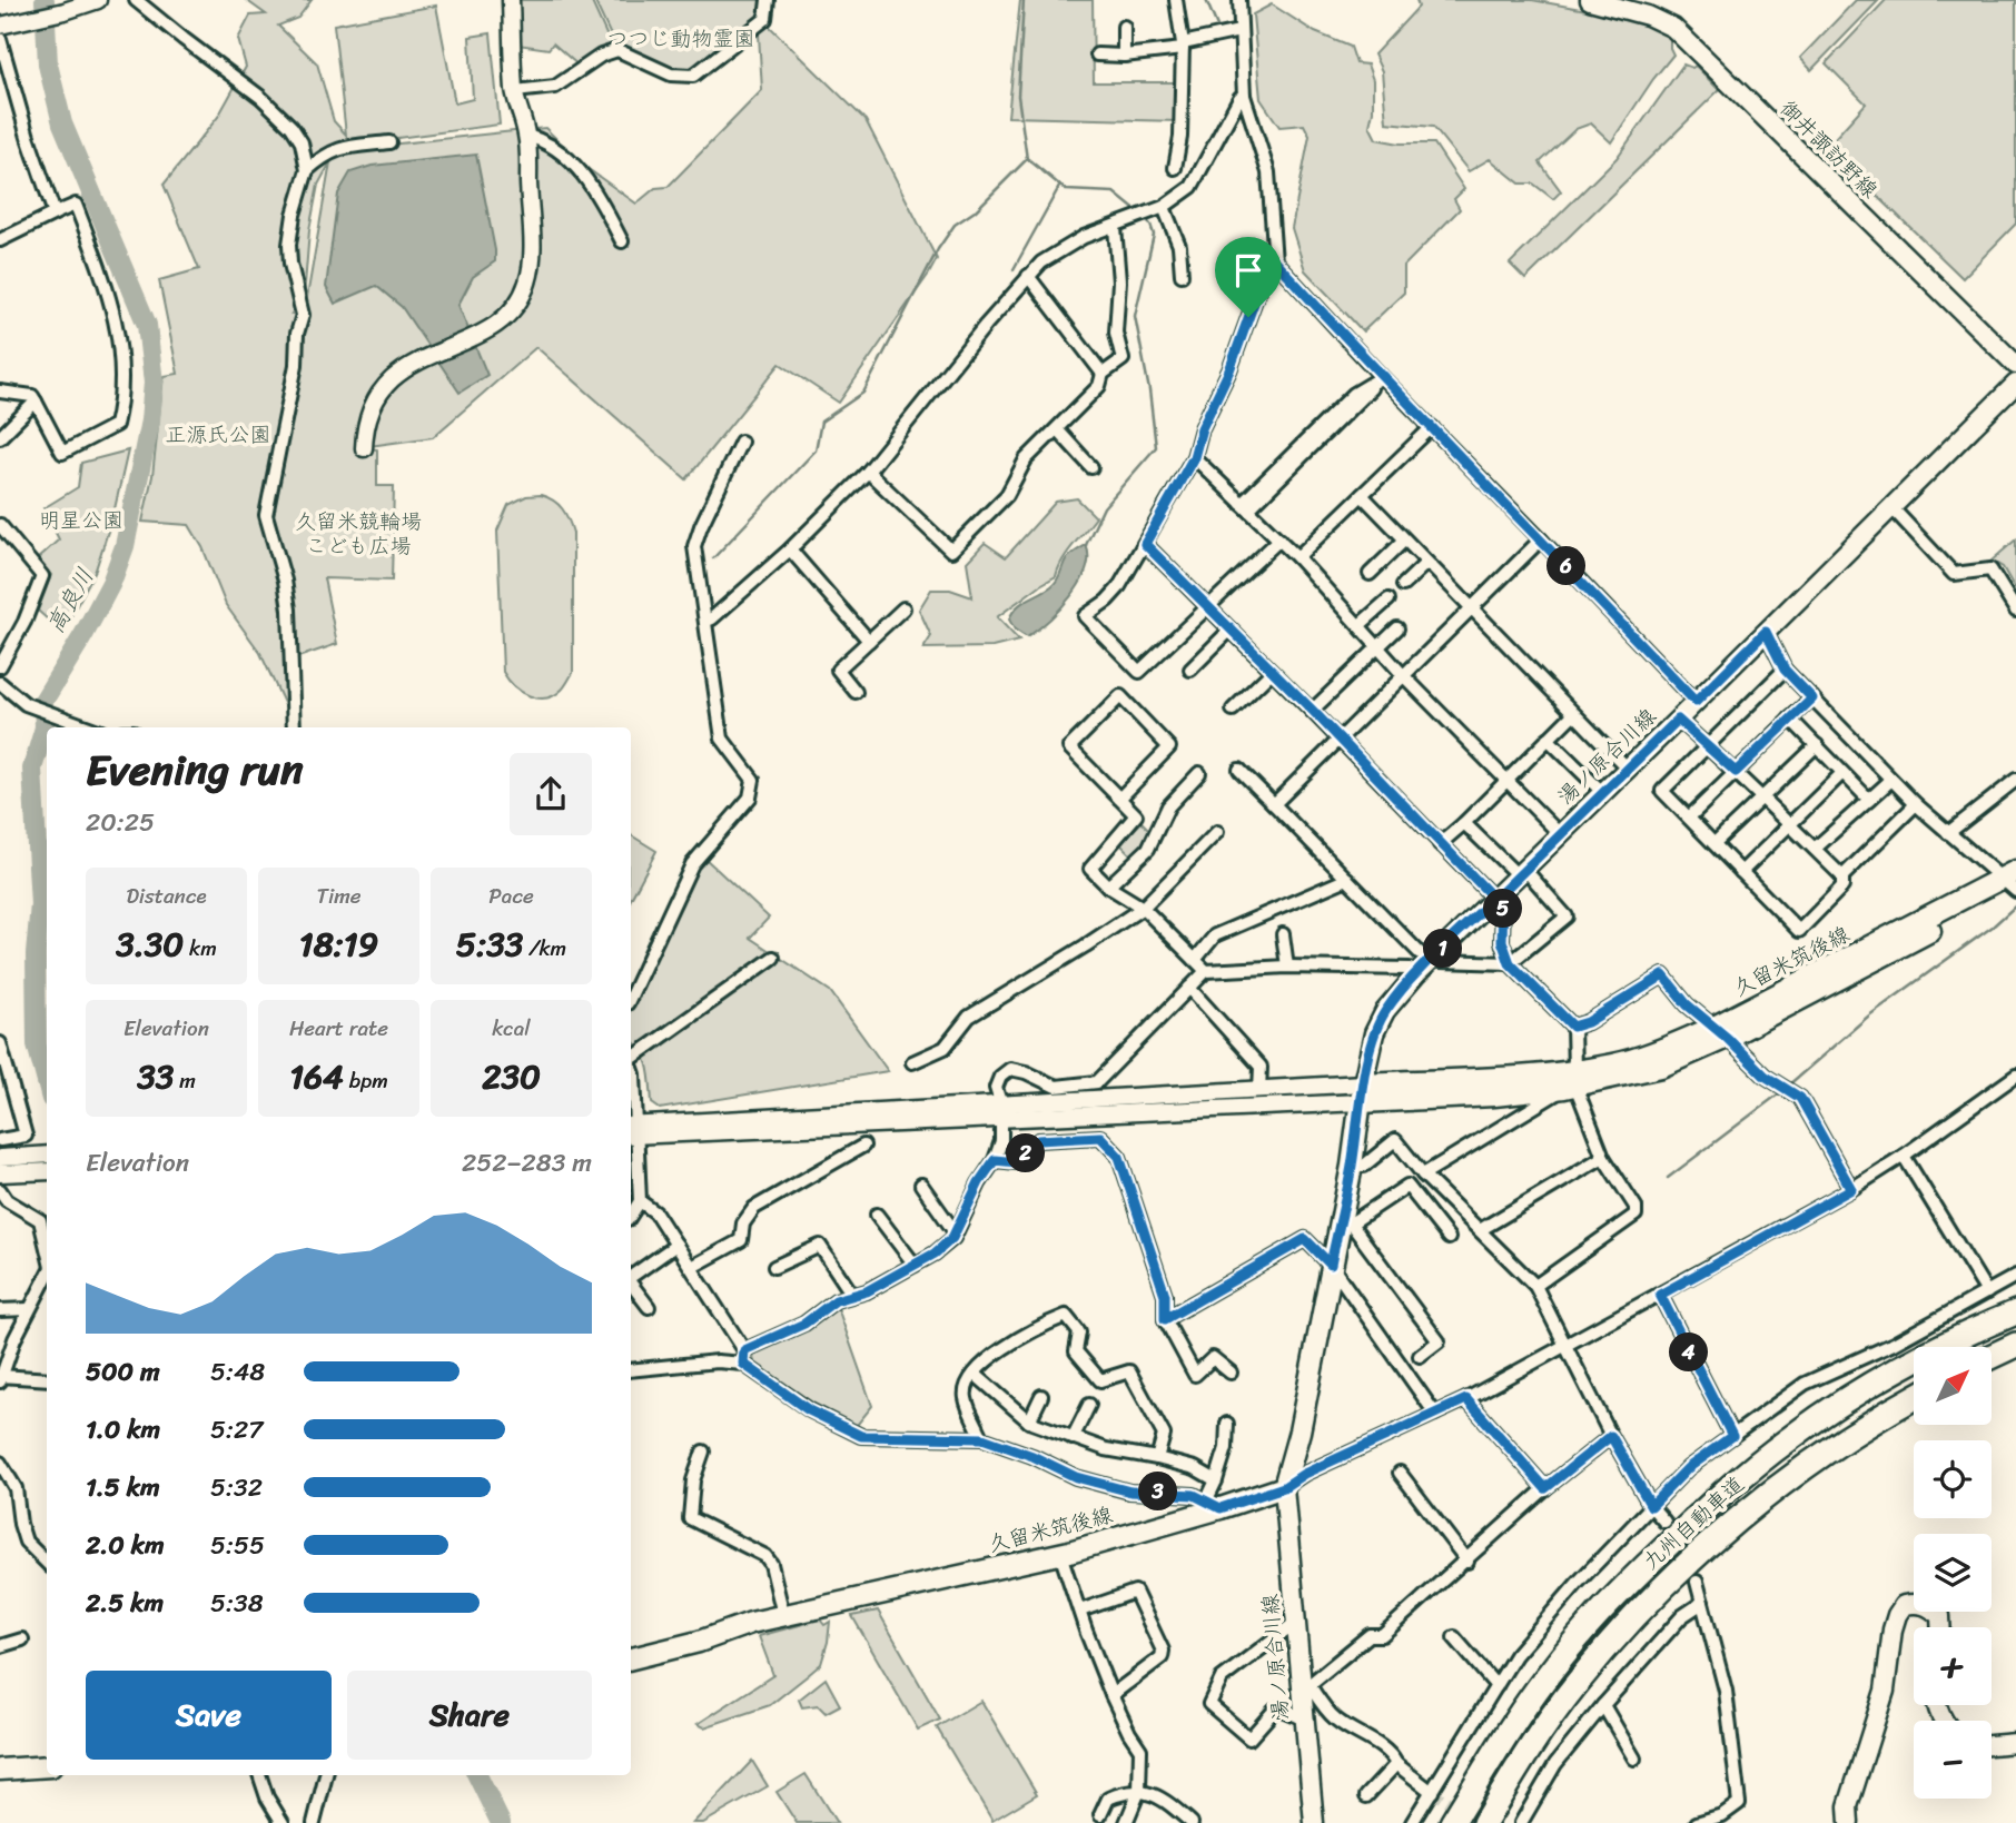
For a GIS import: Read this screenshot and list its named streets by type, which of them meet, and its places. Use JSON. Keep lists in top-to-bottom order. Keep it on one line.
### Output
{"streets":{"highway":["九州自動車道"],"main road":["御井諏訪野線","湯ノ原合川線","久留米筑後線"]},"crossings":[["湯ノ原合川線","久留米筑後線"]],"water":["高良川"],"parks":["つつじ動物霊園","正源氏公園","明星公園","久留米競輪場 こども広場"],"north":"top right","page":{"pins":["6","5","1","2","4","3"],"heading":["Evening run","20:25"],"stats":[["Distance","3.30 km"],["Time","18:19"],["Pace","5:33 /km"],["Elevation","33 m"],["Heart rate","164 bpm"],["kcal","230"]],"chart":["Elevation","252–283 m"],"list":[{"name":"500 m","note":"5:48"},{"name":"1.0 km","note":"5:27"},{"name":"1.5 km","note":"5:32"},{"name":"2.0 km","note":"5:55"},{"name":"2.5 km","note":"5:38"}],"map_buttons":["+","−"],"buttons":["Save","Share"]}}
